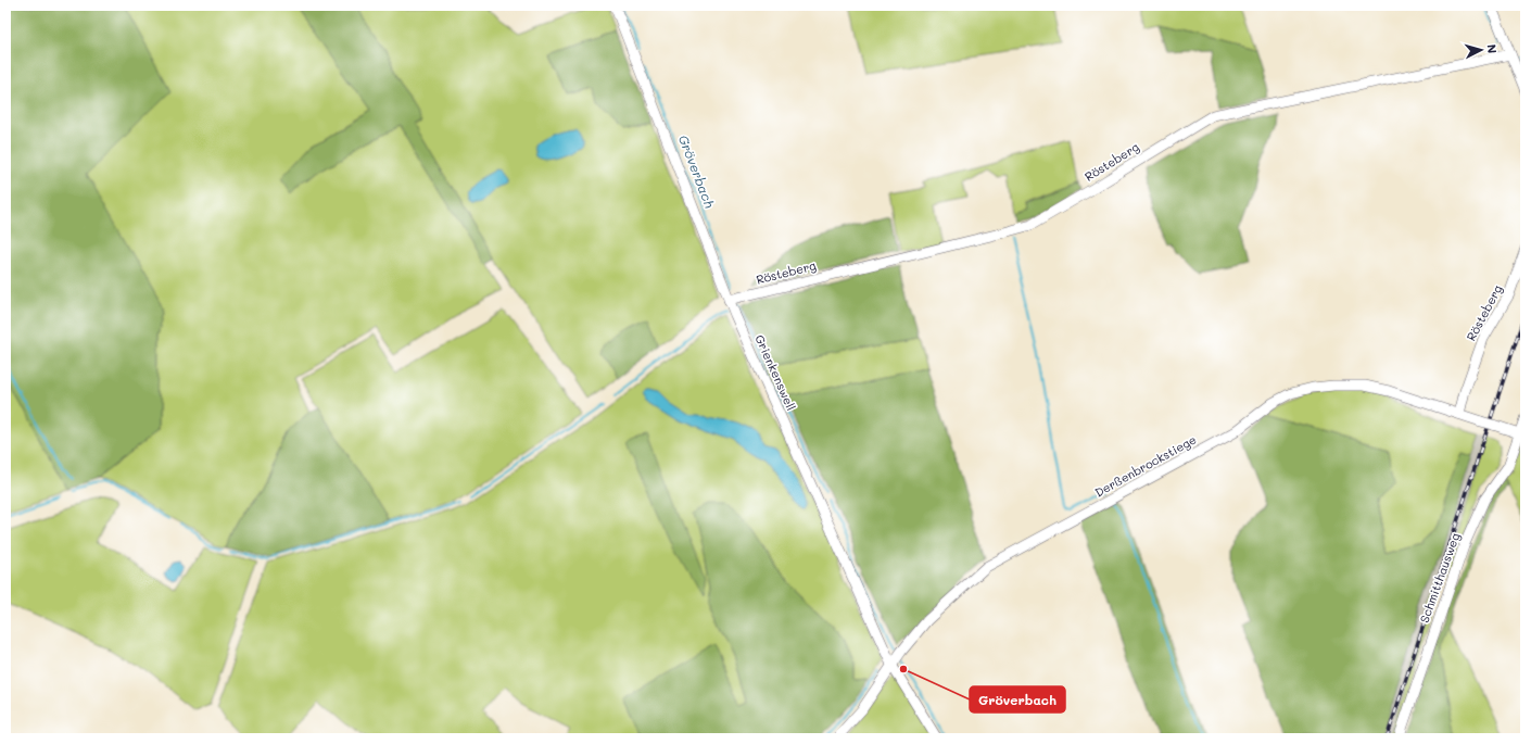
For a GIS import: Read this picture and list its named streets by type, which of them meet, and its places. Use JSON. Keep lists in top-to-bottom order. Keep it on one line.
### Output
{"streets":{"street":["Rösteberg","Grienkenswell","Derßenbrockstiege","Schmitthausweg"]},"crossings":[["Rösteberg","Grienkenswell"],["Rösteberg","Derßenbrockstiege"],["Grienkenswell","Derßenbrockstiege"],["Derßenbrockstiege","Schmitthausweg"]],"water":["Gröverbach"],"places":["Gröverbach"],"north":"right"}
